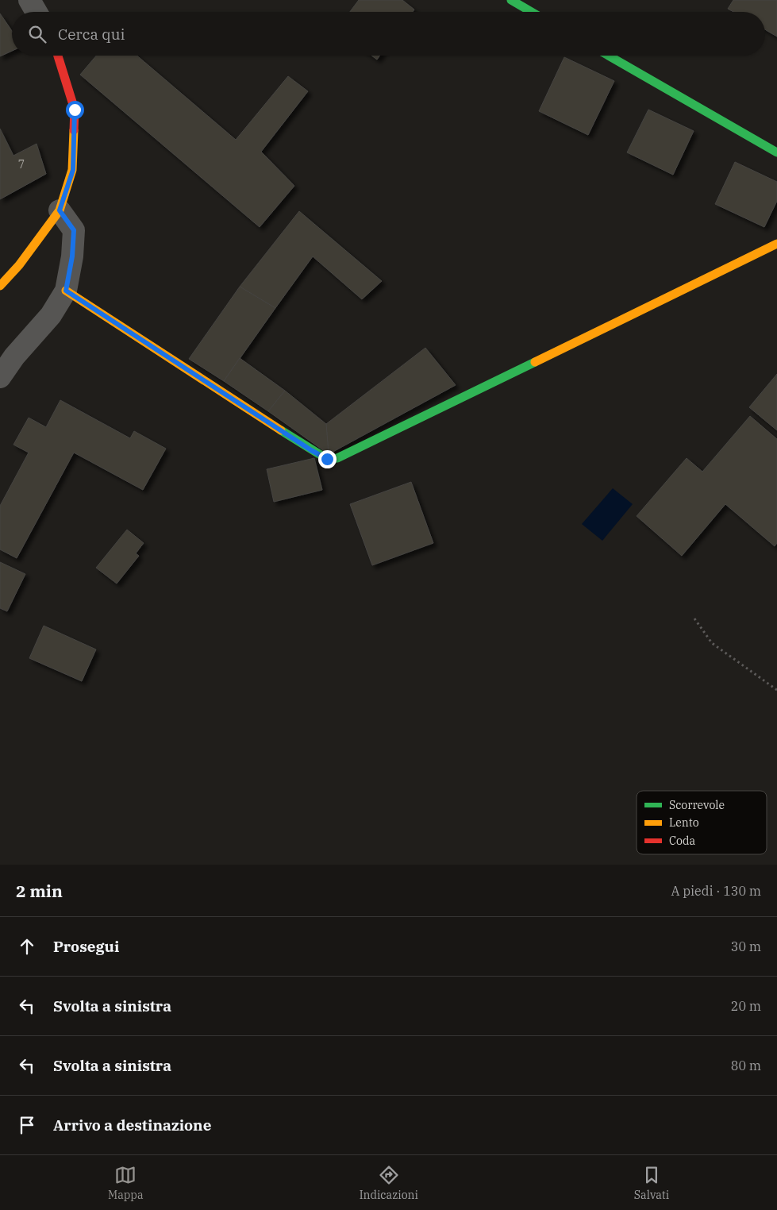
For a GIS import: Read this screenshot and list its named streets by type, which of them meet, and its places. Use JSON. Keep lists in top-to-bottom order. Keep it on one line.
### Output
{"house_numbers":["7"],"legend":["Scorrevole","Lento","Coda"],"page":{"search":"Cerca qui","heading":["2 min","A piedi · 130 m"],"list":[["Prosegui","30 m"],["Svolta a sinistra","20 m"],["Svolta a sinistra","80 m"],"Arrivo a destinazione"],"nav":["Mappa","Indicazioni","Salvati"]}}
